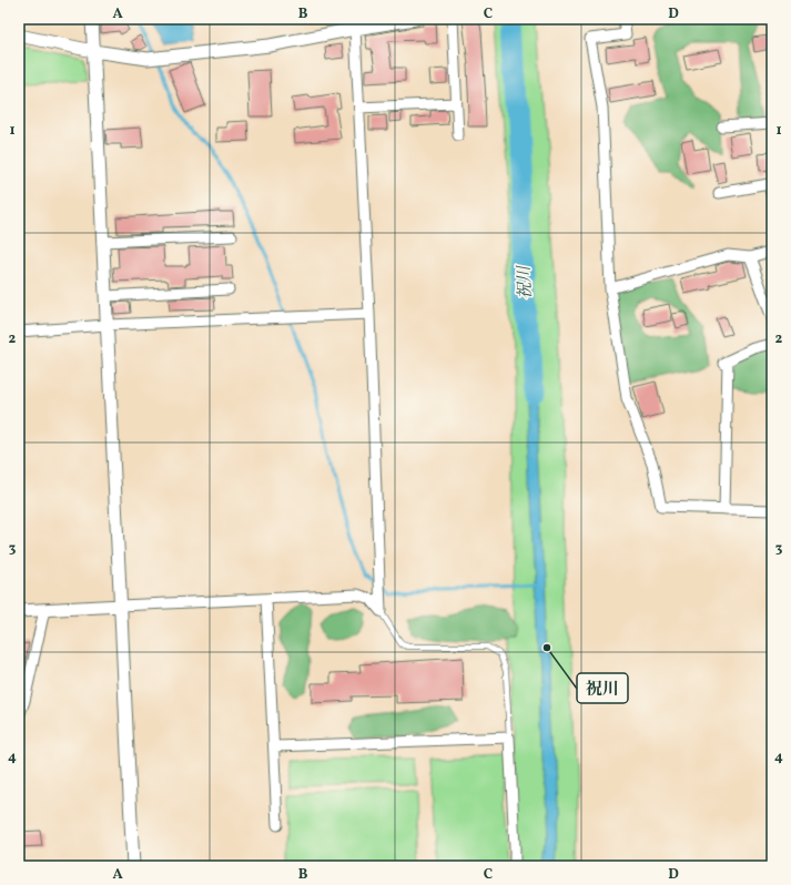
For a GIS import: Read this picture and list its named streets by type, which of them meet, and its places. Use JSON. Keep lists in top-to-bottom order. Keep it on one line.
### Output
{"water":["祝川"],"places":["祝川"],"grid":{"columns":["A","B","C","D"],"rows":["1","2","3","4"]}}
